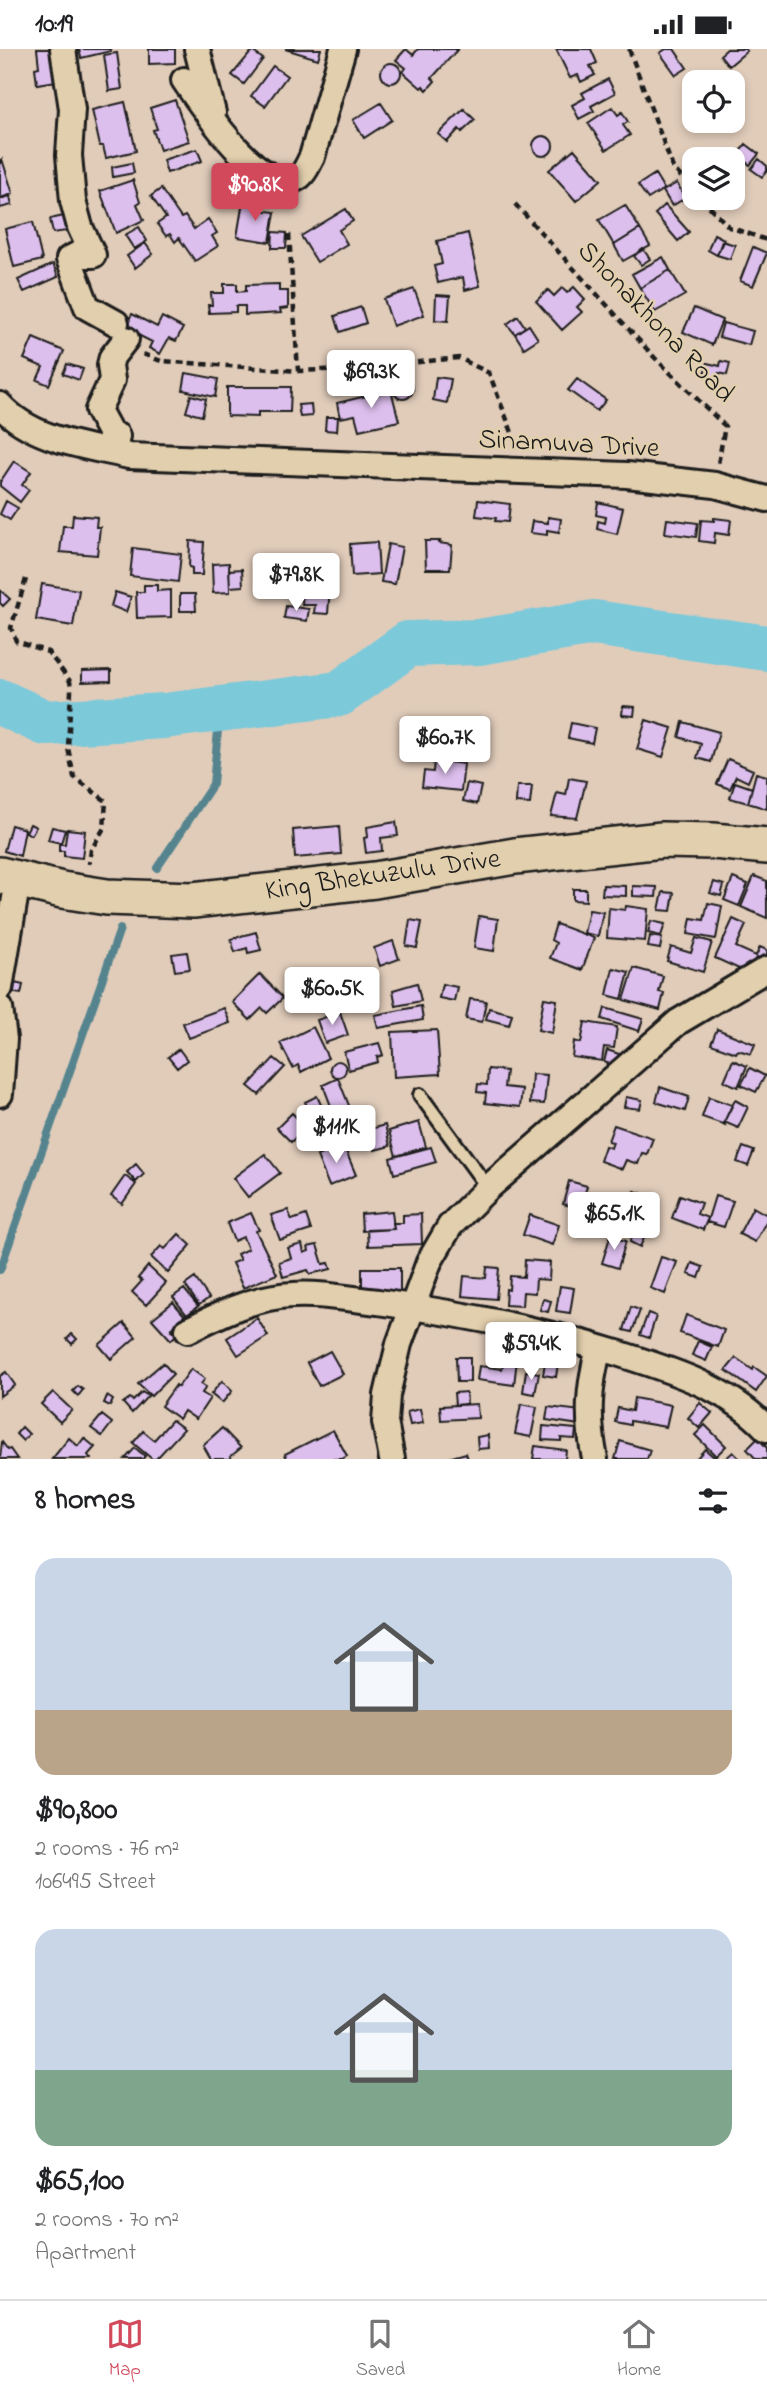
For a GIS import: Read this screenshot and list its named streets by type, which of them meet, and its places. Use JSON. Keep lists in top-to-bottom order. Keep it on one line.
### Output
{"streets":{"street":["Sinamuva Drive","King Bhekuzulu Drive"],"path":["Shonakhona Road"]},"crossings":[["Shonakhona Road","Sinamuva Drive"]],"page":{"status":"10:19","price":["$90.8K","$69.3K","$79.8K","$60.7K","$60.5K","$111K","$65.1K","$59.4K"],"heading":"8 homes","list":[{"name":"$90,800","note":"2 rooms · 76 m² · 106495 Street"},{"name":"$65,100","note":"2 rooms · 70 m² · Apartment"}],"tabs":["Map","Saved","Home"]}}
